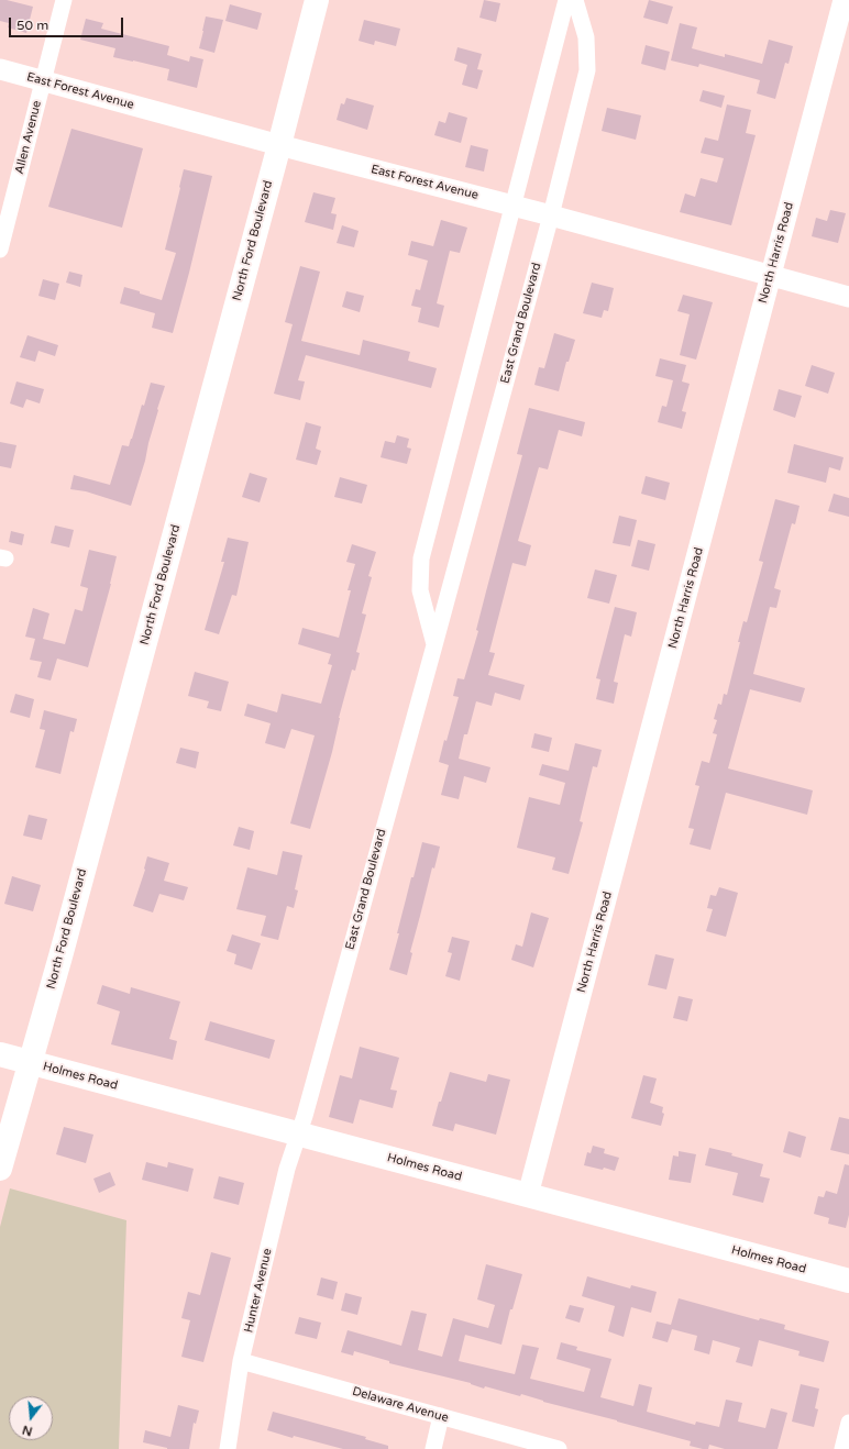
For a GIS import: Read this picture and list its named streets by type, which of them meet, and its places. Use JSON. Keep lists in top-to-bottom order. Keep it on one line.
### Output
{"streets":{"main road":["North Ford Boulevard","Holmes Road"],"street":["East Forest Avenue","Allen Avenue","North Harris Road","East Grand Boulevard","Hunter Avenue","Delaware Avenue"]},"crossings":[["East Forest Avenue","Allen Avenue"],["East Forest Avenue","North Ford Boulevard"],["East Forest Avenue","North Harris Road"],["East Forest Avenue","East Grand Boulevard"],["North Ford Boulevard","Holmes Road"],["North Harris Road","Holmes Road"],["East Grand Boulevard","Holmes Road"],["East Grand Boulevard","Hunter Avenue"],["Holmes Road","Hunter Avenue"],["Hunter Avenue","Delaware Avenue"]],"scale_bar":"50 m","north":"bottom"}
